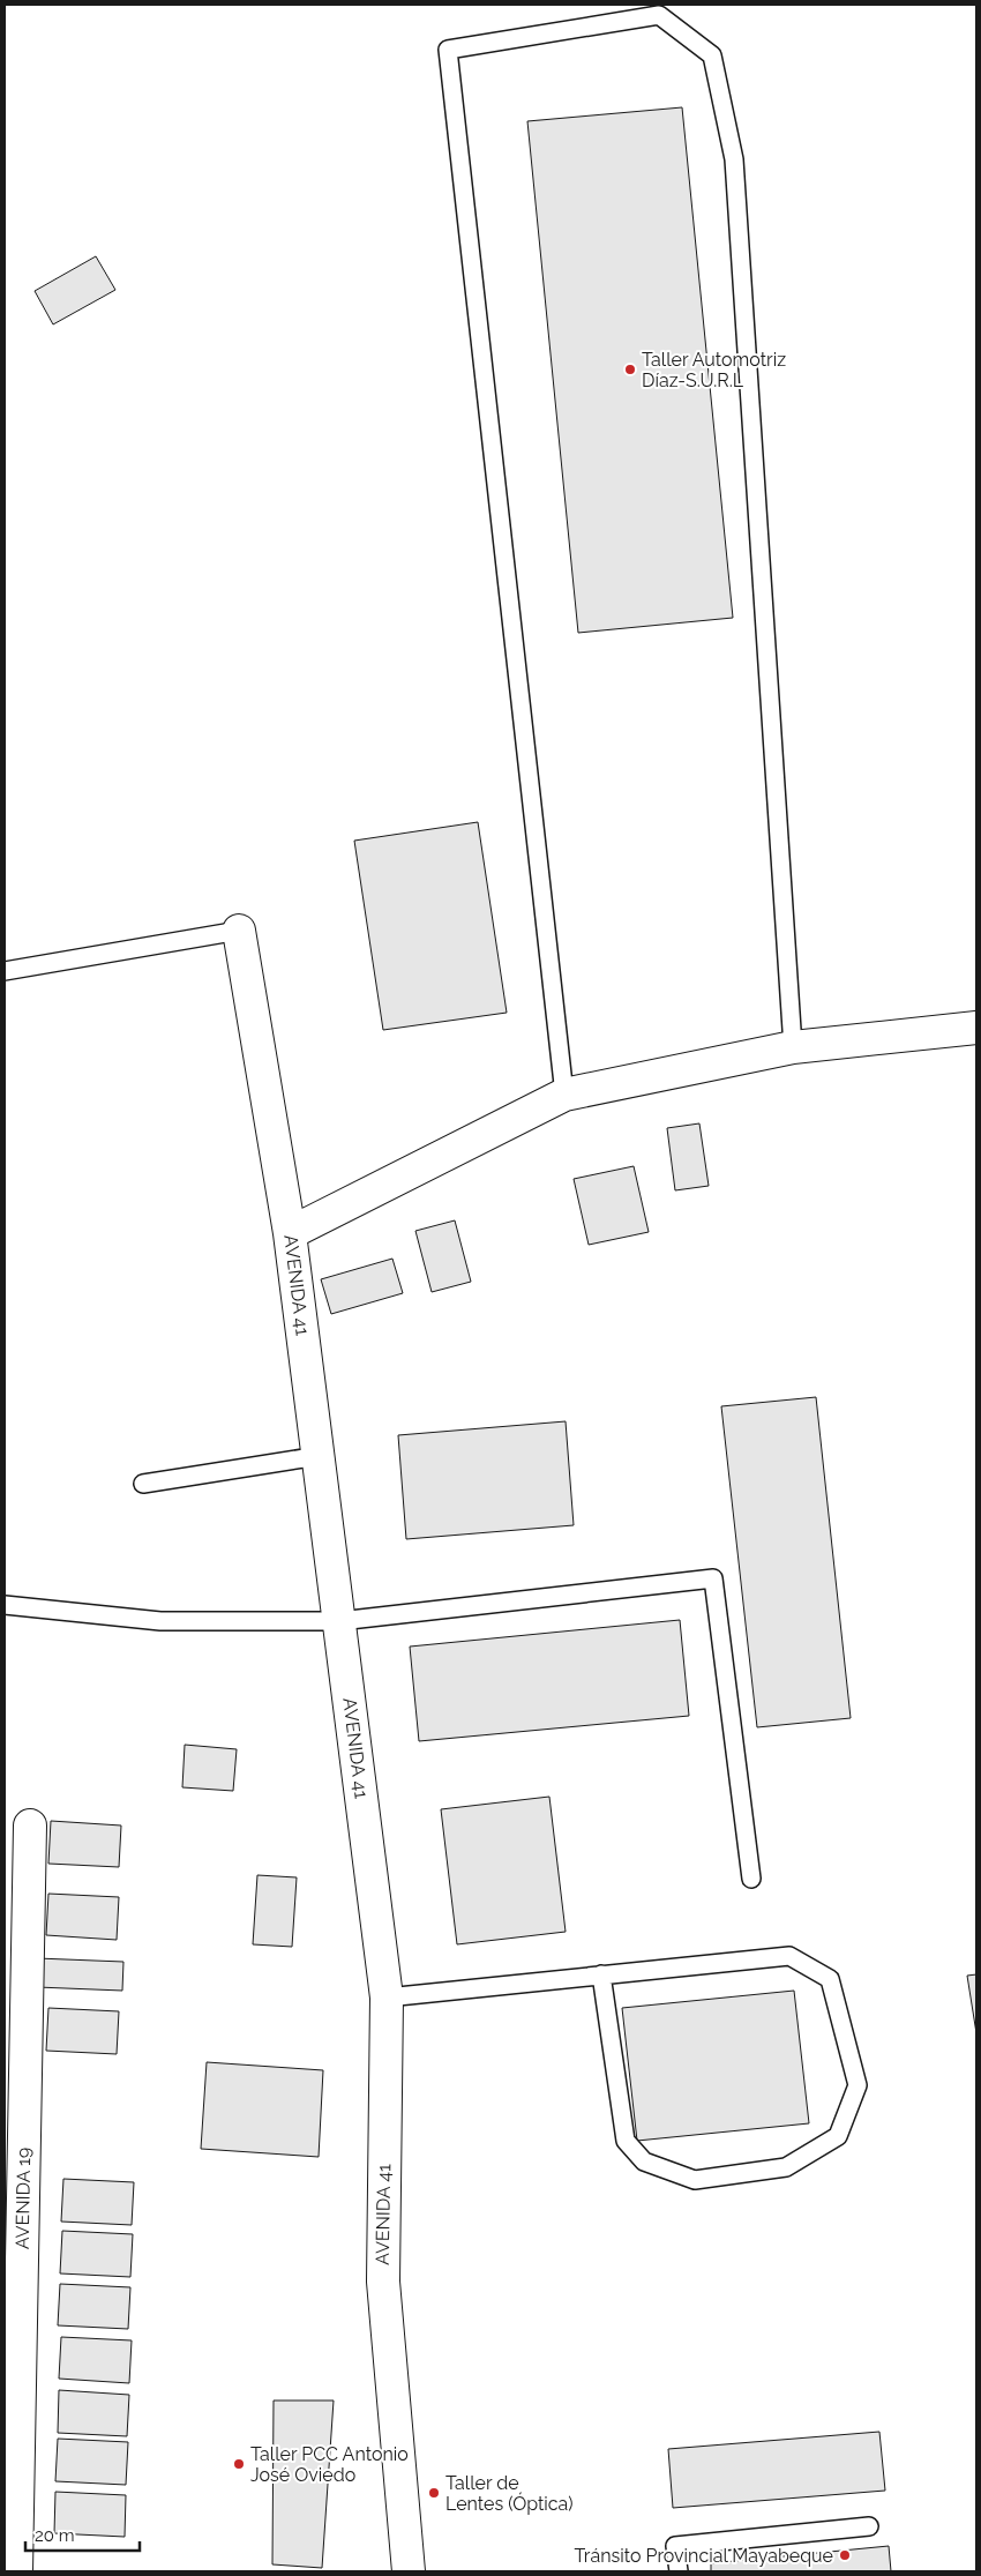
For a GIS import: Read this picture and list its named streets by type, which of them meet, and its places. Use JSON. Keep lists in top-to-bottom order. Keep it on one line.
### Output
{"streets":{"street":["AVENIDA 41","AVENIDA 19"]},"places":["Taller Automotriz Díaz-S.U.R.L","Taller PCC Antonio José Oviedo","Taller de Lentes (Óptica)","Tránsito Provincial Mayabeque"],"scale_bar":"20 m"}
